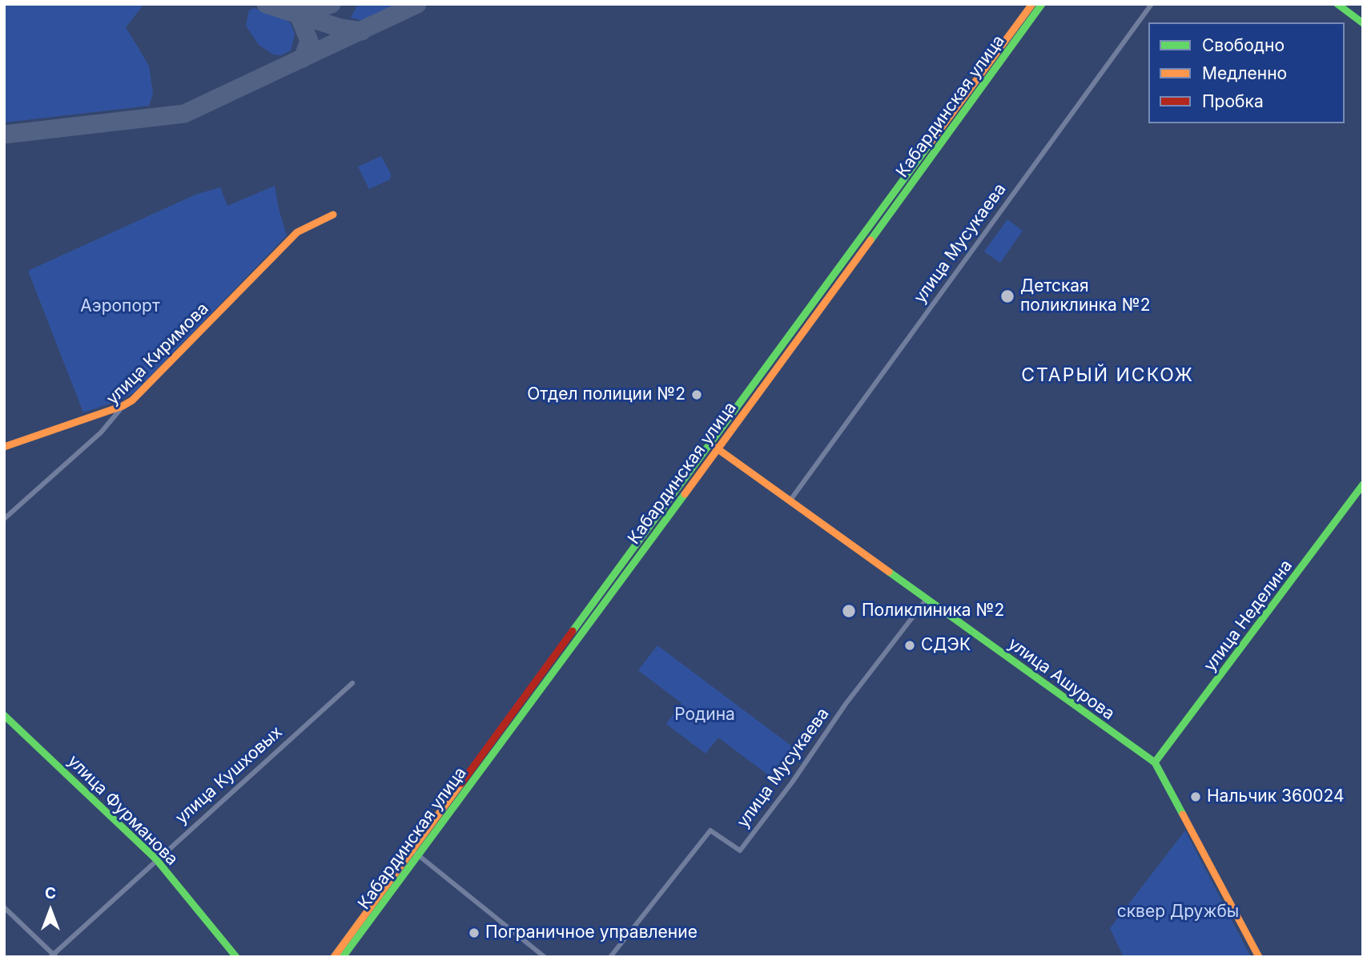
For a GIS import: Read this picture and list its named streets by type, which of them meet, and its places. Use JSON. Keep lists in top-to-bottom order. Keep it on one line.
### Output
{"streets":{"main road":["Кабардинская улица","улица Киримова","улица Неделина","улица Ашурова","улица Фурманова"],"street":["улица Мусукаева","улица Кушховых"]},"crossings":[["Кабардинская улица","улица Ашурова"],["улица Мусукаева","улица Ашурова"],["улица Неделина","улица Ашурова"],["улица Кушховых","улица Фурманова"]],"districts":["СТАРЫЙ ИСКОЖ"],"parks":["Аэропорт","Родина","сквер Дружбы"],"places":["Детская поликлинка №2","Отдел полиции №2","Поликлиника №2","СДЭК","Нальчик 360024","Пограничное управление"],"legend":["Свободно","Медленно","Пробка"],"north":"top"}
